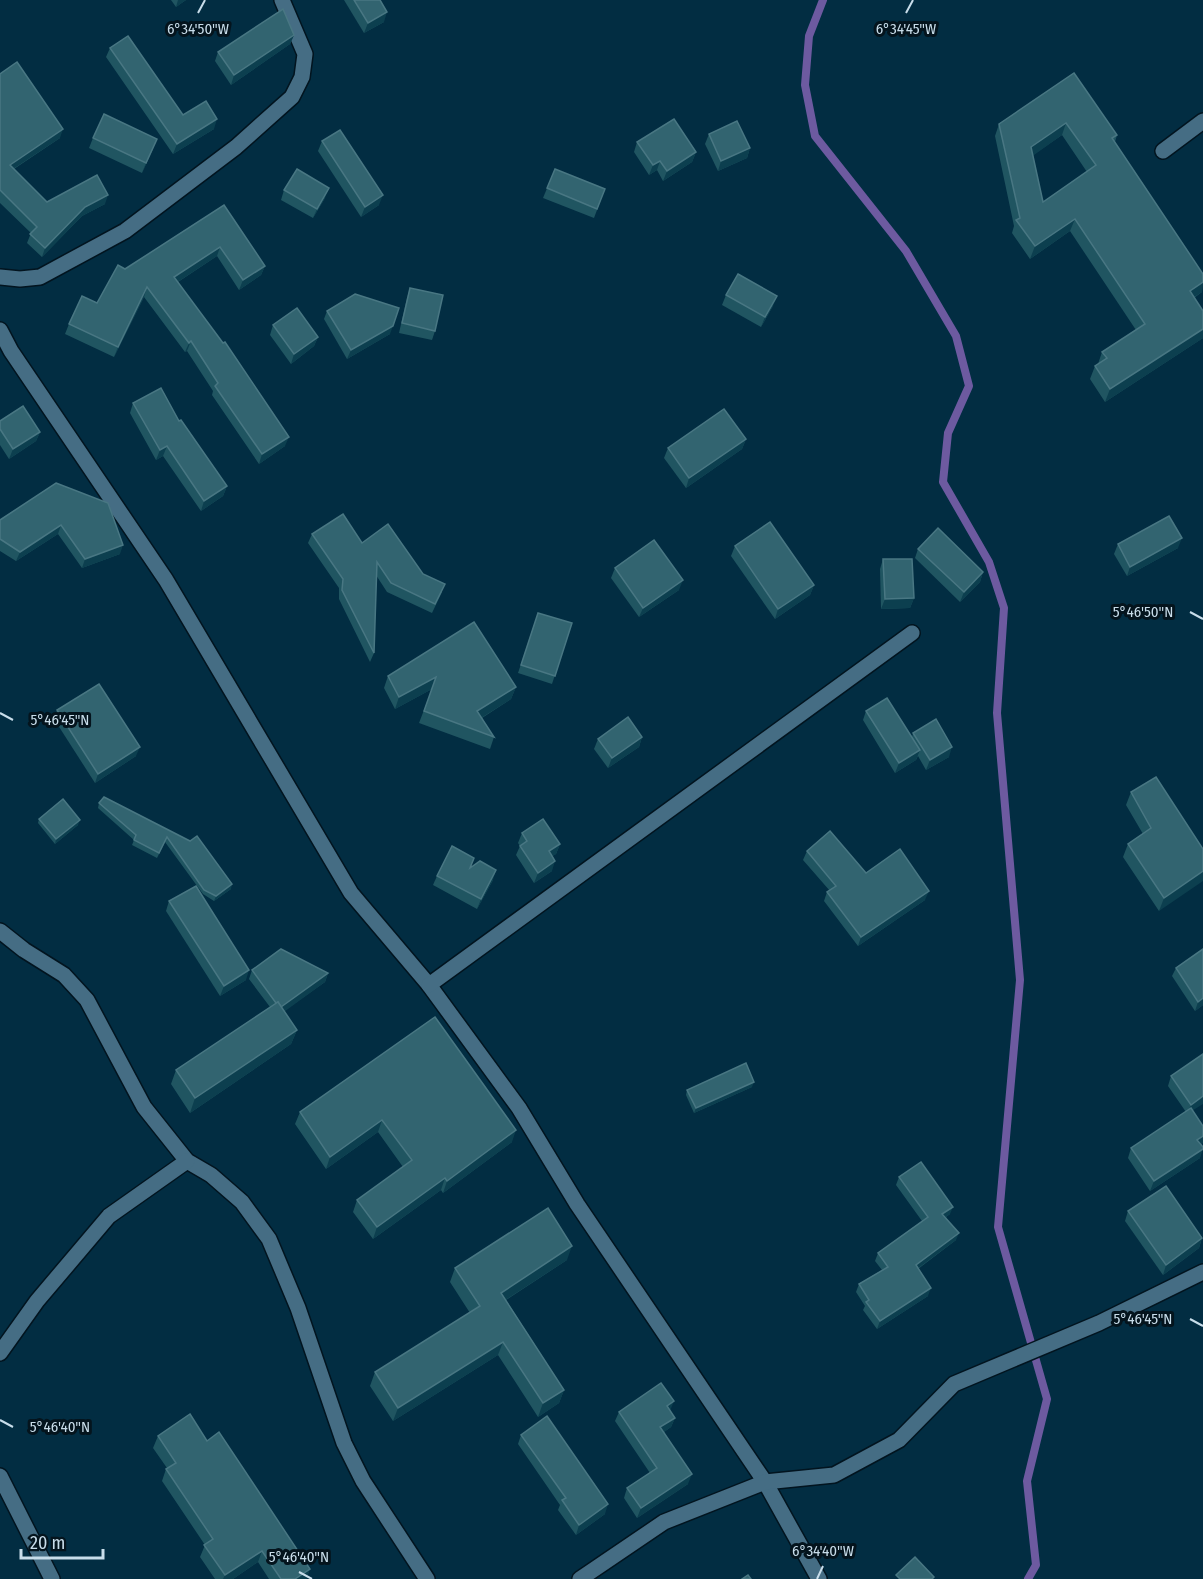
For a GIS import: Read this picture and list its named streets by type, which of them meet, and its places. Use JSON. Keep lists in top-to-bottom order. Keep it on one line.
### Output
{"scale_bar":"20 m","coordinates":["6°34'50\"W","6°34'45\"W","5°46'50\"N","5°46'45\"N","5°46'40\"N","6°34'40\"W"]}
